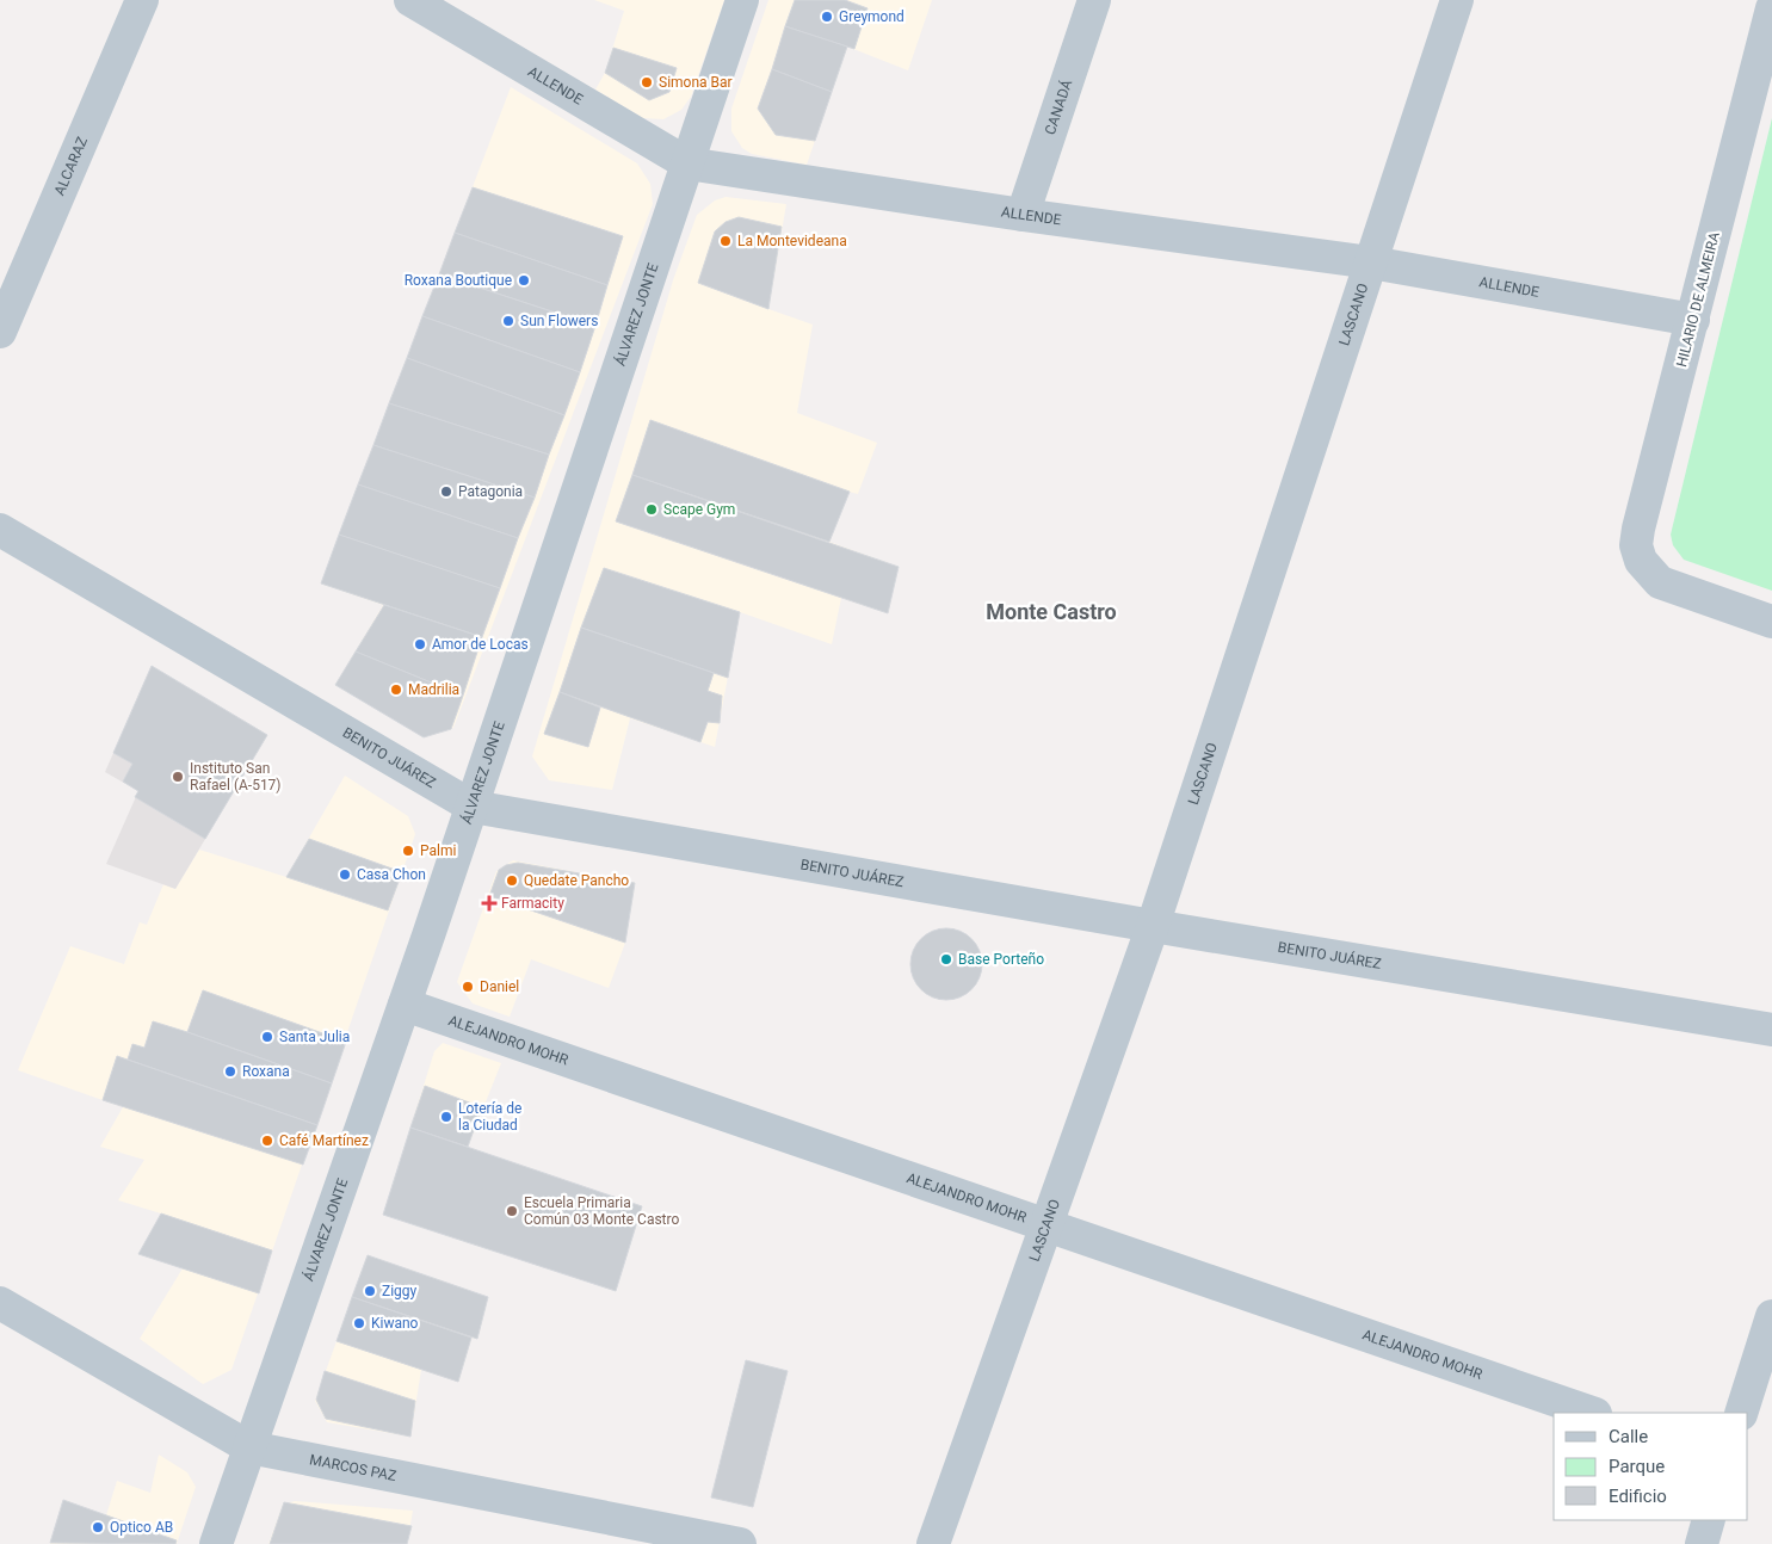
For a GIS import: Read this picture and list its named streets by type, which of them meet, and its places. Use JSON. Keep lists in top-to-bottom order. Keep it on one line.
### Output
{"streets":{"street":["ALLENDE","CANADÁ","ALCARAZ","HILARIO DE ALMEIRA","ÁLVAREZ JONTE","LASCANO","BENITO JUÁREZ","ALEJANDRO MOHR","MARCOS PAZ"]},"crossings":[["ALLENDE","CANADÁ"],["ALLENDE","HILARIO DE ALMEIRA"],["ALLENDE","ÁLVAREZ JONTE"],["ALLENDE","LASCANO"],["ÁLVAREZ JONTE","BENITO JUÁREZ"],["ÁLVAREZ JONTE","ALEJANDRO MOHR"],["ÁLVAREZ JONTE","MARCOS PAZ"],["LASCANO","BENITO JUÁREZ"],["LASCANO","ALEJANDRO MOHR"]],"districts":["Monte Castro"],"places":{"other":["Greymond","Simona Bar","La Montevideana","Roxana Boutique","Sun Flowers","Patagonia","Scape Gym","Amor de Locas","Madrilia","Instituto San Rafael (A-517)","Palmi","Casa Chon","Quedate Pancho","Base Porteño","Daniel","Santa Julia","Roxana","Lotería de la Ciudad","Café Martínez","Escuela Primaria Común 03 Monte Castro","Ziggy","Kiwano","Optico AB"],"health":["Farmacity"]},"legend":["Calle","Parque","Edificio"]}
